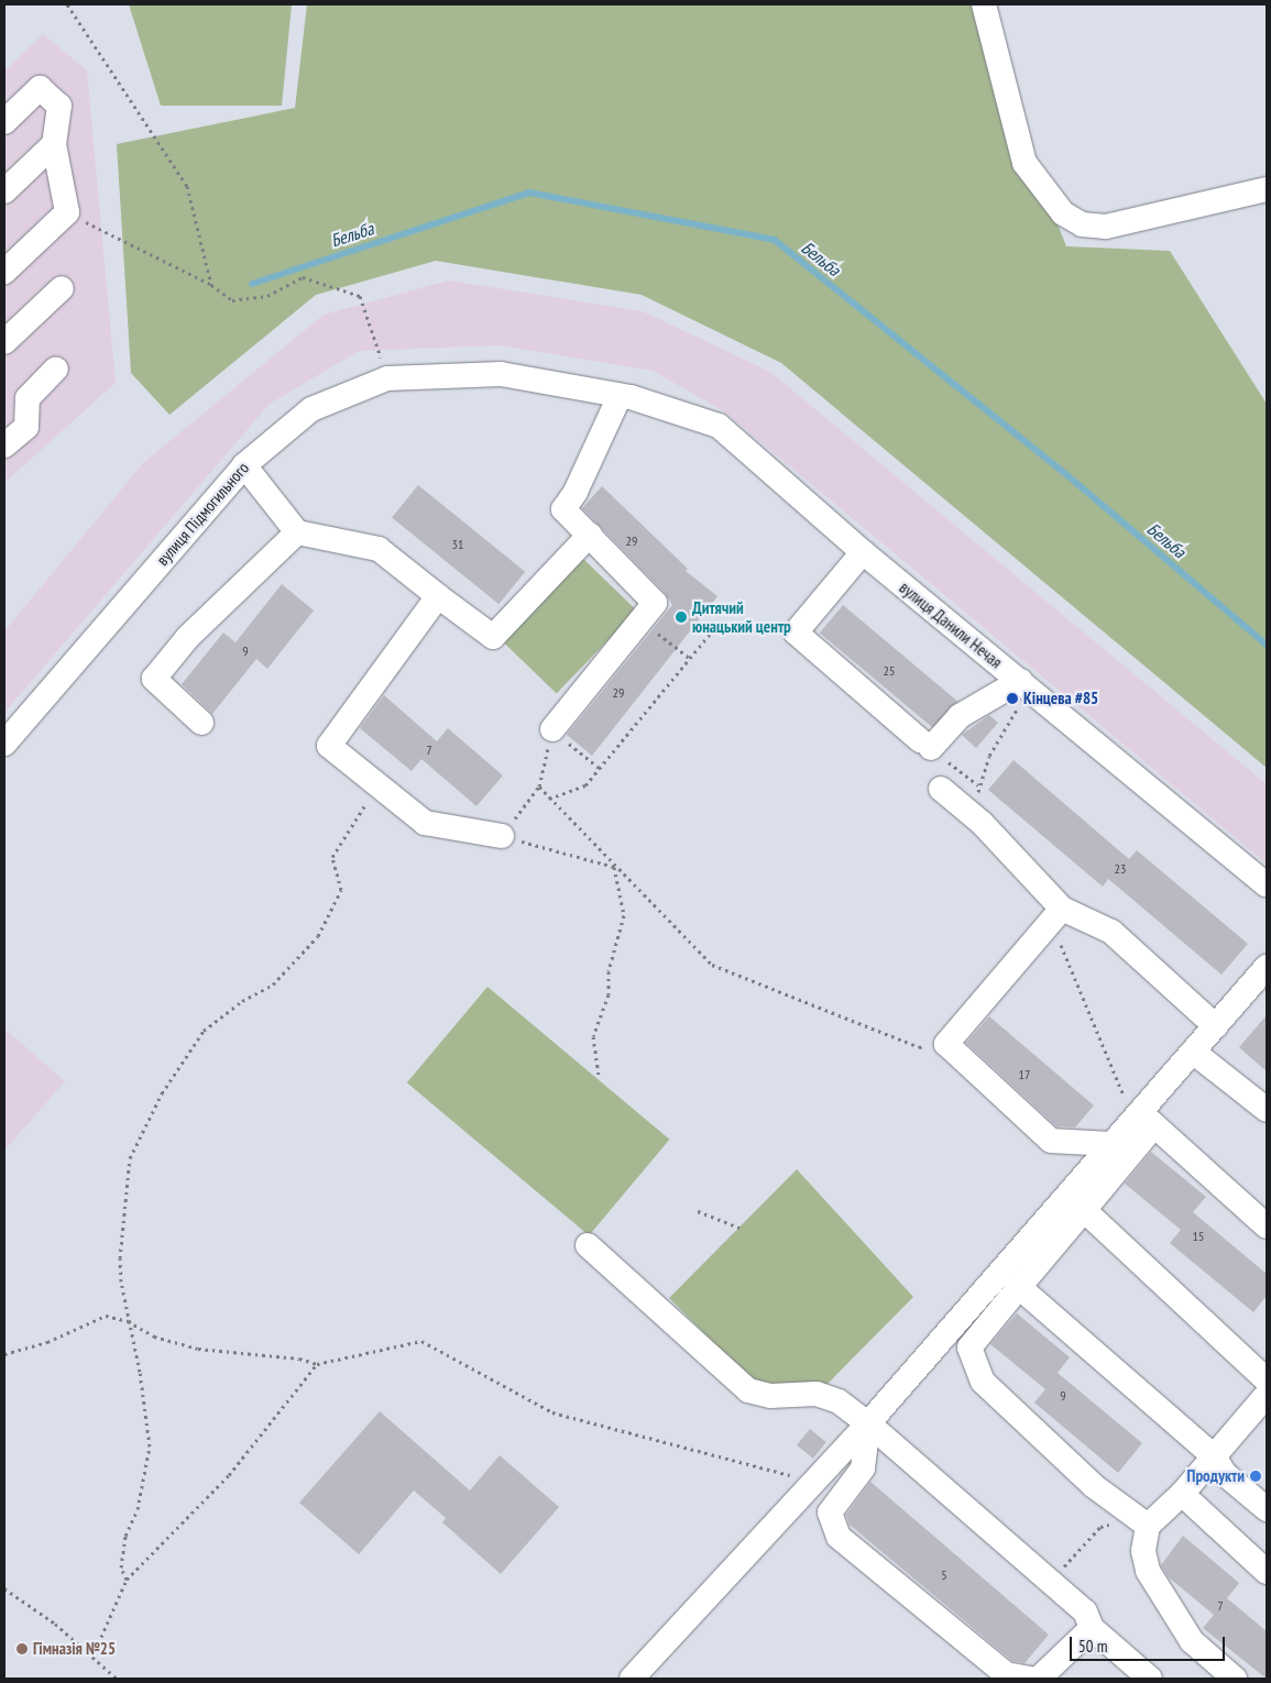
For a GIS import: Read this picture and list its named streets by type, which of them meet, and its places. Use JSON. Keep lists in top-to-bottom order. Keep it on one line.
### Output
{"streets":{"street":["вулиця Підмогильного","вулиця Данили Нечая"]},"crossings":[["вулиця Підмогильного","вулиця Данили Нечая"]],"water":["Бельба"],"places":["Дитячий юнацький центр","Кінцева #85","Продукти","Гімназія №25"],"house_numbers":["29","31","9","25","29","7","23","17","15","9","5","7"],"scale_bar":"50 m"}
